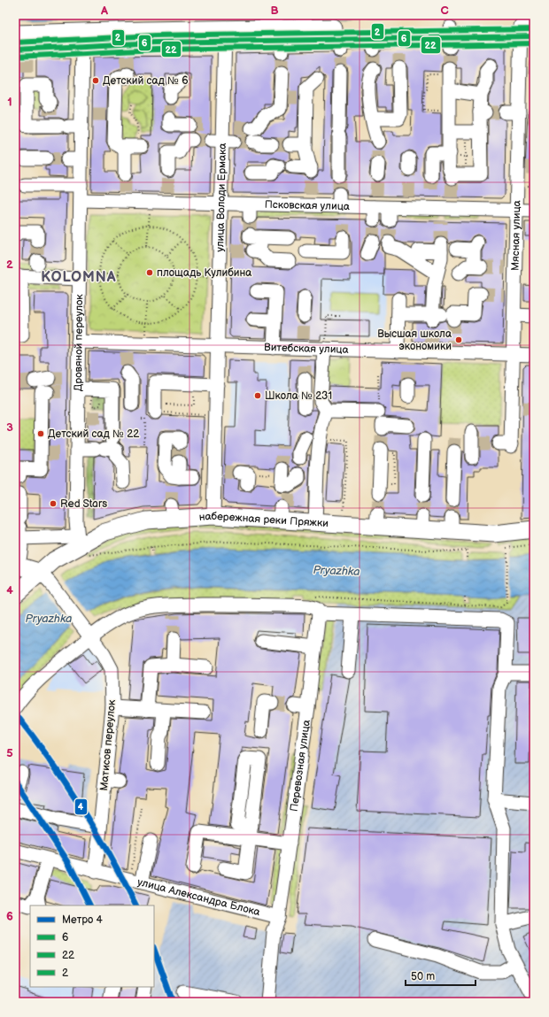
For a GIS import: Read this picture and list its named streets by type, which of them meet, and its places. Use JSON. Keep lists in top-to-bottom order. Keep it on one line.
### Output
{"streets":{"main road":["набережная реки Пряжки"],"street":["улица Володи Ермака","Псковская улица","Мясная улица","Дровяной переулок","Витебская улица","Матисов переулок","Перевозная улица","улица Александра Блока"]},"crossings":[["улица Володи Ермака","Псковская улица"],["улица Володи Ермака","Витебская улица"],["улица Володи Ермака","набережная реки Пряжки"],["Псковская улица","Мясная улица"],["Псковская улица","Дровяной переулок"],["Мясная улица","Витебская улица"],["Дровяной переулок","Витебская улица"],["Дровяной переулок","набережная реки Пряжки"],["набережная реки Пряжки","Матисов переулок"],["Матисов переулок","улица Александра Блока"],["Перевозная улица","улица Александра Блока"]],"districts":["KOLOMNA"],"water":["Pryazhka"],"places":["Детский сад № 6","площадь Кулибина","Высшая школа экономики","Школа № 231","Детский сад № 22","Red Stars"],"lines":["transit line 2","transit line 6","transit line 22","metro line 4"],"legend":["Метро 4","6","22","2"],"scale_bar":"50 m","grid":{"columns":["A","B","C"],"rows":["1","2","3","4","5","6"]}}
